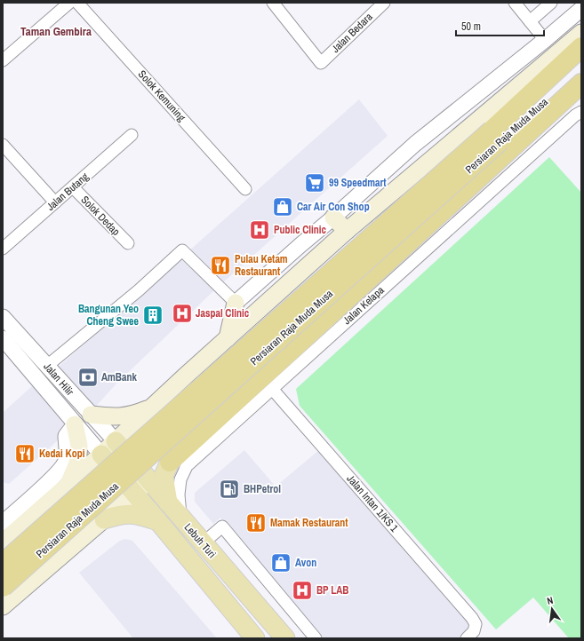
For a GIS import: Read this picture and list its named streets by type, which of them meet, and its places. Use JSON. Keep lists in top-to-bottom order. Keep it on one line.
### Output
{"streets":{"highway":["Persiaran Raja Muda Musa"],"main road":["Lebuh Turi"],"street":["Jalan Bedara","Solok Kemuning","Jalan Butang","Solok Dedap","Jalan Kelapa","Jalan Hilir","Jalan Intan 1/KS 1"]},"crossings":[["Jalan Butang","Solok Dedap"],["Jalan Kelapa","Jalan Intan 1/KS 1"],["Jalan Kelapa","Lebuh Turi"],["Jalan Hilir","Lebuh Turi"]],"districts":["Taman Gembira"],"places":{"supermarket":["99 Speedmart"],"shop":["Car Air Con Shop","Avon"],"hospital":["Public Clinic","Jaspal Clinic","BP LAB"],"restaurant":["Pulau Ketam Restaurant","Kedai Kopi","Mamak Restaurant"],"building":["Bangunan Yeo Cheng Swee"],"bank":["AmBank"],"fuel station":["BHPetrol"]},"scale_bar":"50 m","north":"top"}
